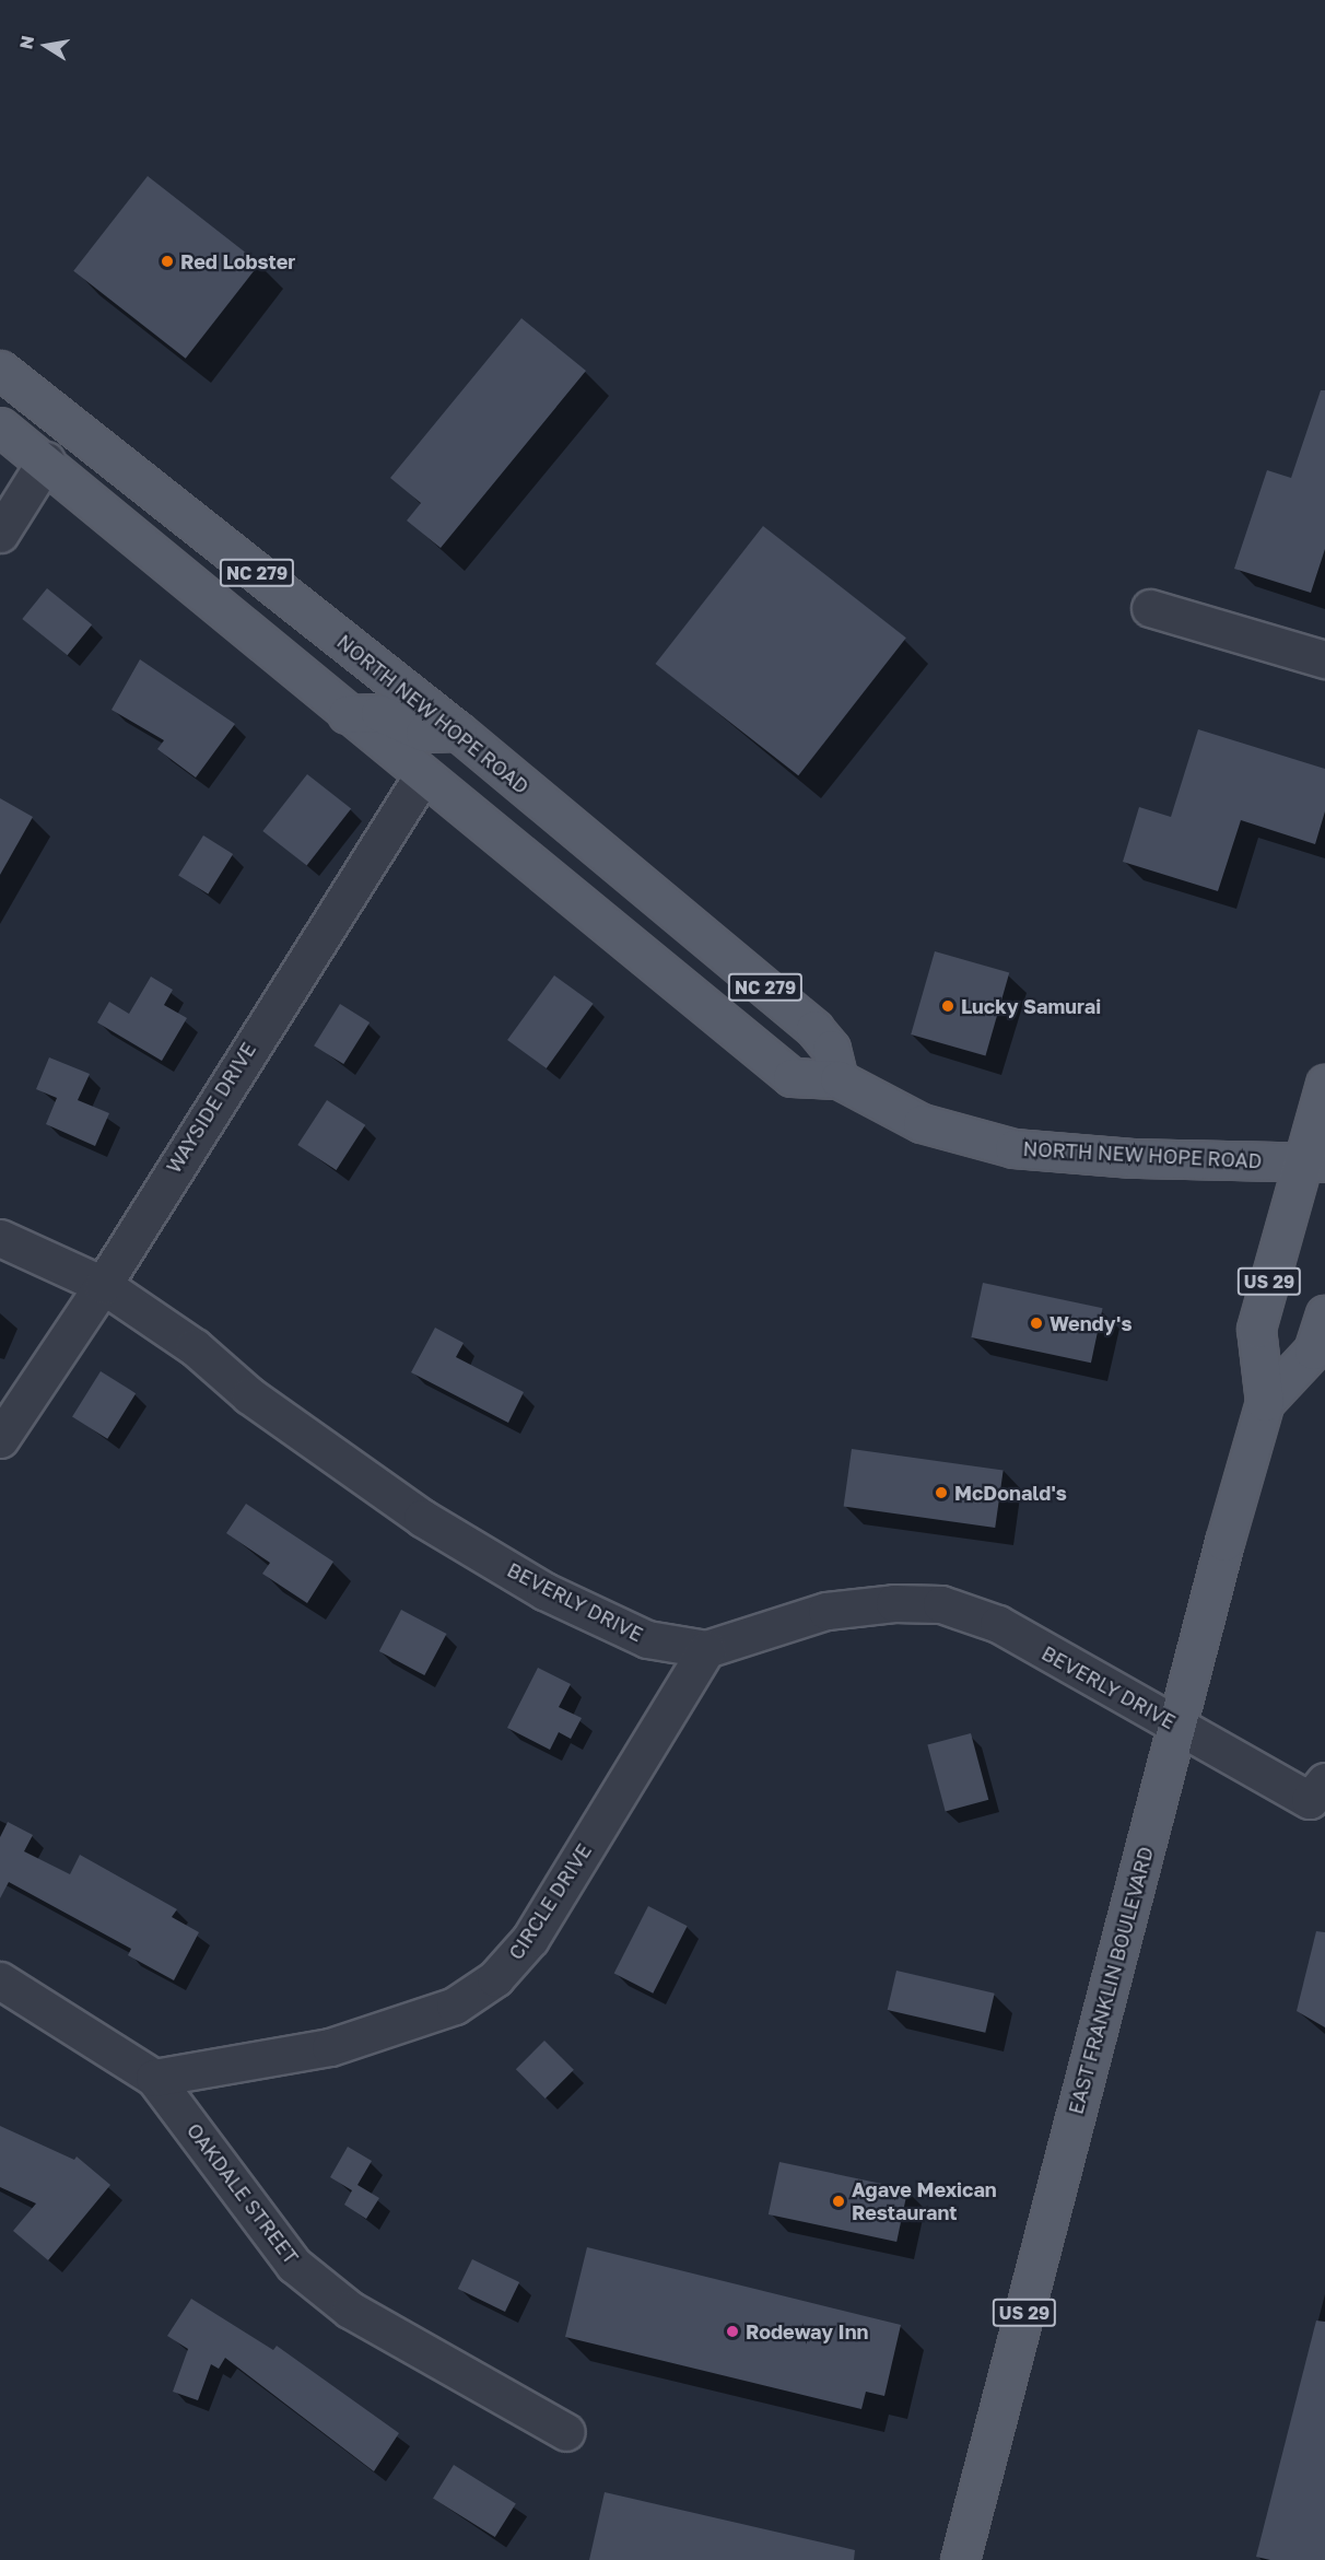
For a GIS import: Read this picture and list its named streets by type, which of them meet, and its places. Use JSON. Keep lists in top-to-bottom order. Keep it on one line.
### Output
{"streets":{"main road":["NC 279","NORTH NEW HOPE ROAD","US 29","EAST FRANKLIN BOULEVARD"],"street":["WAYSIDE DRIVE","BEVERLY DRIVE","CIRCLE DRIVE","OAKDALE STREET"]},"crossings":[["NORTH NEW HOPE ROAD","WAYSIDE DRIVE"],["NORTH NEW HOPE ROAD","EAST FRANKLIN BOULEVARD"],["WAYSIDE DRIVE","BEVERLY DRIVE"],["BEVERLY DRIVE","CIRCLE DRIVE"],["BEVERLY DRIVE","EAST FRANKLIN BOULEVARD"],["CIRCLE DRIVE","OAKDALE STREET"]],"places":["Red Lobster","Lucky Samurai","Wendy's","McDonald's","Agave Mexican Restaurant","Rodeway Inn"],"north":"left"}
